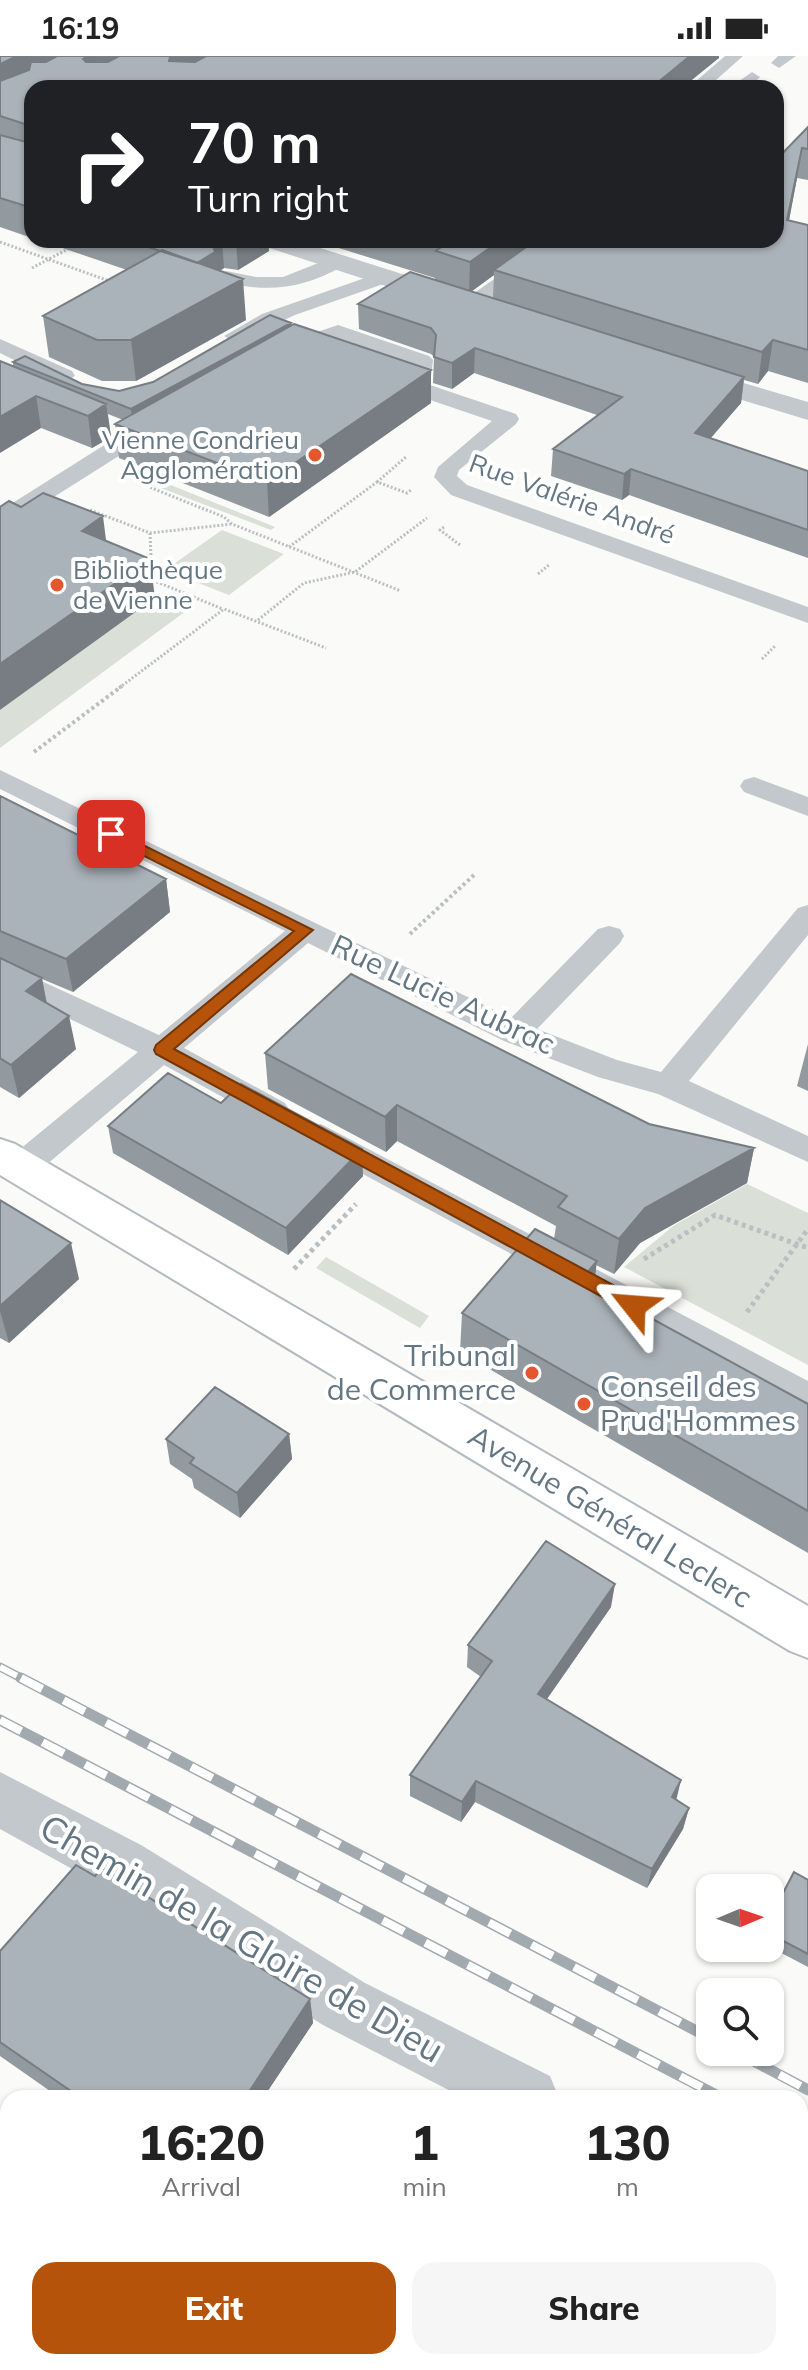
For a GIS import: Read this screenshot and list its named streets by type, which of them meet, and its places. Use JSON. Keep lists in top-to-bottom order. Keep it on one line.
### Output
{"streets":{"main road":["Avenue Général Leclerc"],"street":["Chemin de la Gloire de Dieu"],"lane":["Rue Valérie André","Rue Lucie Aubrac"]},"places":["Vienne Condrieu Agglomération","Bibliothèque de Vienne","Tribunal de Commerce","Conseil des Prud'Hommes"],"north":"right","page":{"status":"16:19","turn":["70 m","Turn right"],"eta":["16:20","Arrival","1","min","130","m"],"buttons":["Exit","Share"]}}
